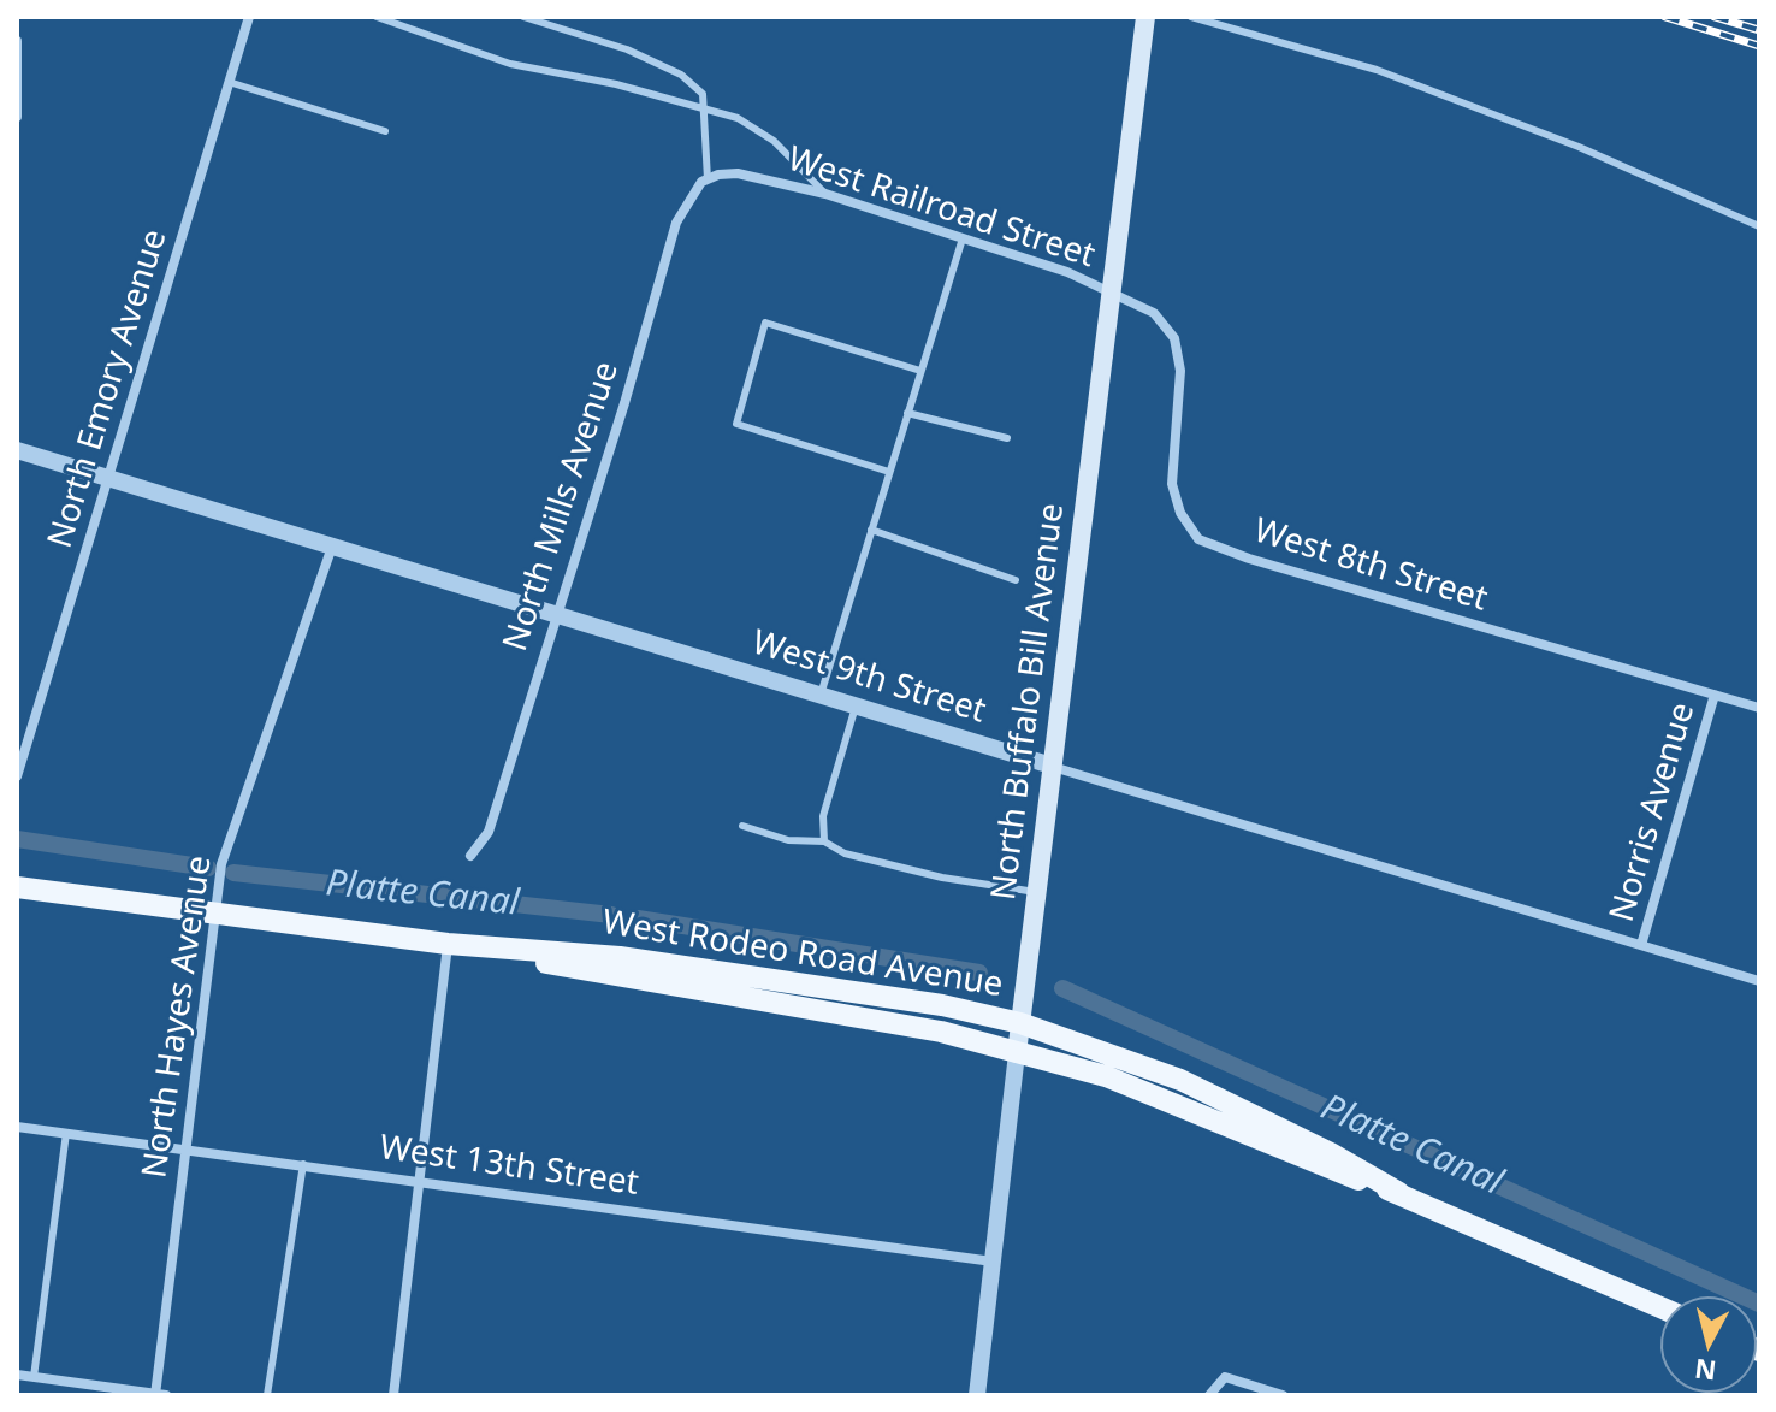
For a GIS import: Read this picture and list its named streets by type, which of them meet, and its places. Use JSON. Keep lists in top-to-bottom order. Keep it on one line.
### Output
{"streets":{"main road":["North Buffalo Bill Avenue","West Rodeo Road Avenue"],"street":["West Railroad Street","North Emory Avenue","North Mills Avenue","West 8th Street","West 9th Street","Norris Avenue","North Hayes Avenue","West 13th Street"]},"crossings":[["West Railroad Street","North Mills Avenue"],["West Railroad Street","West 8th Street"],["North Emory Avenue","West 9th Street"],["North Mills Avenue","West 9th Street"],["West 8th Street","Norris Avenue"],["West 9th Street","North Buffalo Bill Avenue"],["West 9th Street","Norris Avenue"],["West 9th Street","North Hayes Avenue"],["North Buffalo Bill Avenue","West Rodeo Road Avenue"],["North Buffalo Bill Avenue","West 13th Street"],["West Rodeo Road Avenue","North Hayes Avenue"],["North Hayes Avenue","West 13th Street"]],"water":["Platte Canal"],"north":"bottom"}
